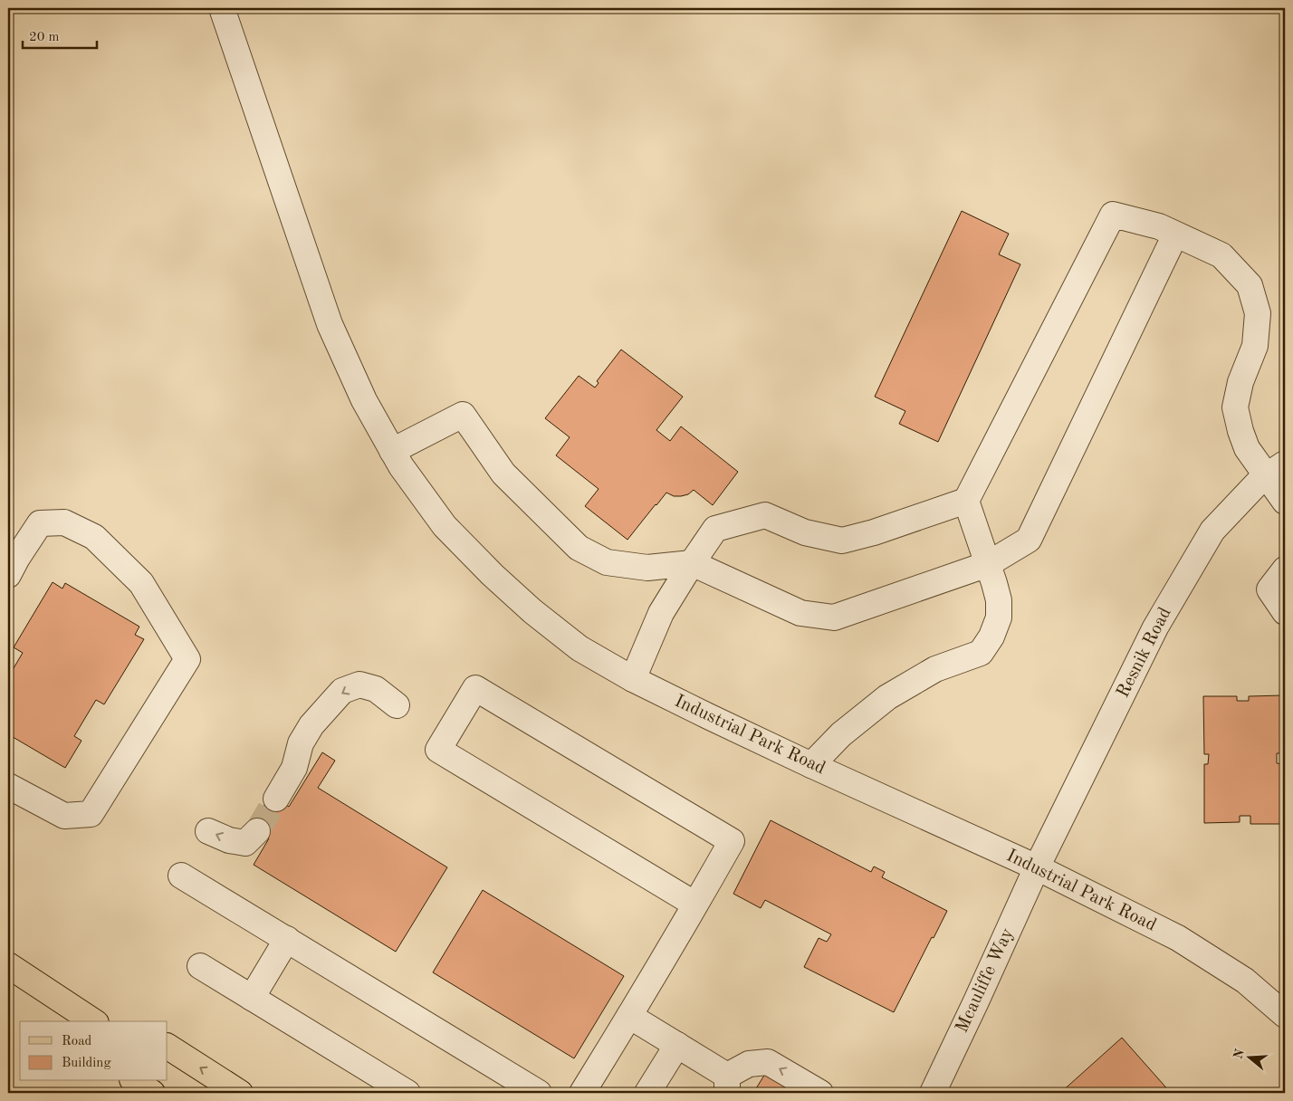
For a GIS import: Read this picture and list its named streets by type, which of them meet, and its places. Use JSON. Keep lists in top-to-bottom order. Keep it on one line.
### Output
{"streets":{"street":["Resnik Road","Industrial Park Road","Mcauliffe Way"]},"crossings":[["Resnik Road","Industrial Park Road"],["Resnik Road","Mcauliffe Way"],["Industrial Park Road","Mcauliffe Way"]],"legend":["Road","Building"],"scale_bar":"20 m","north":"left"}
